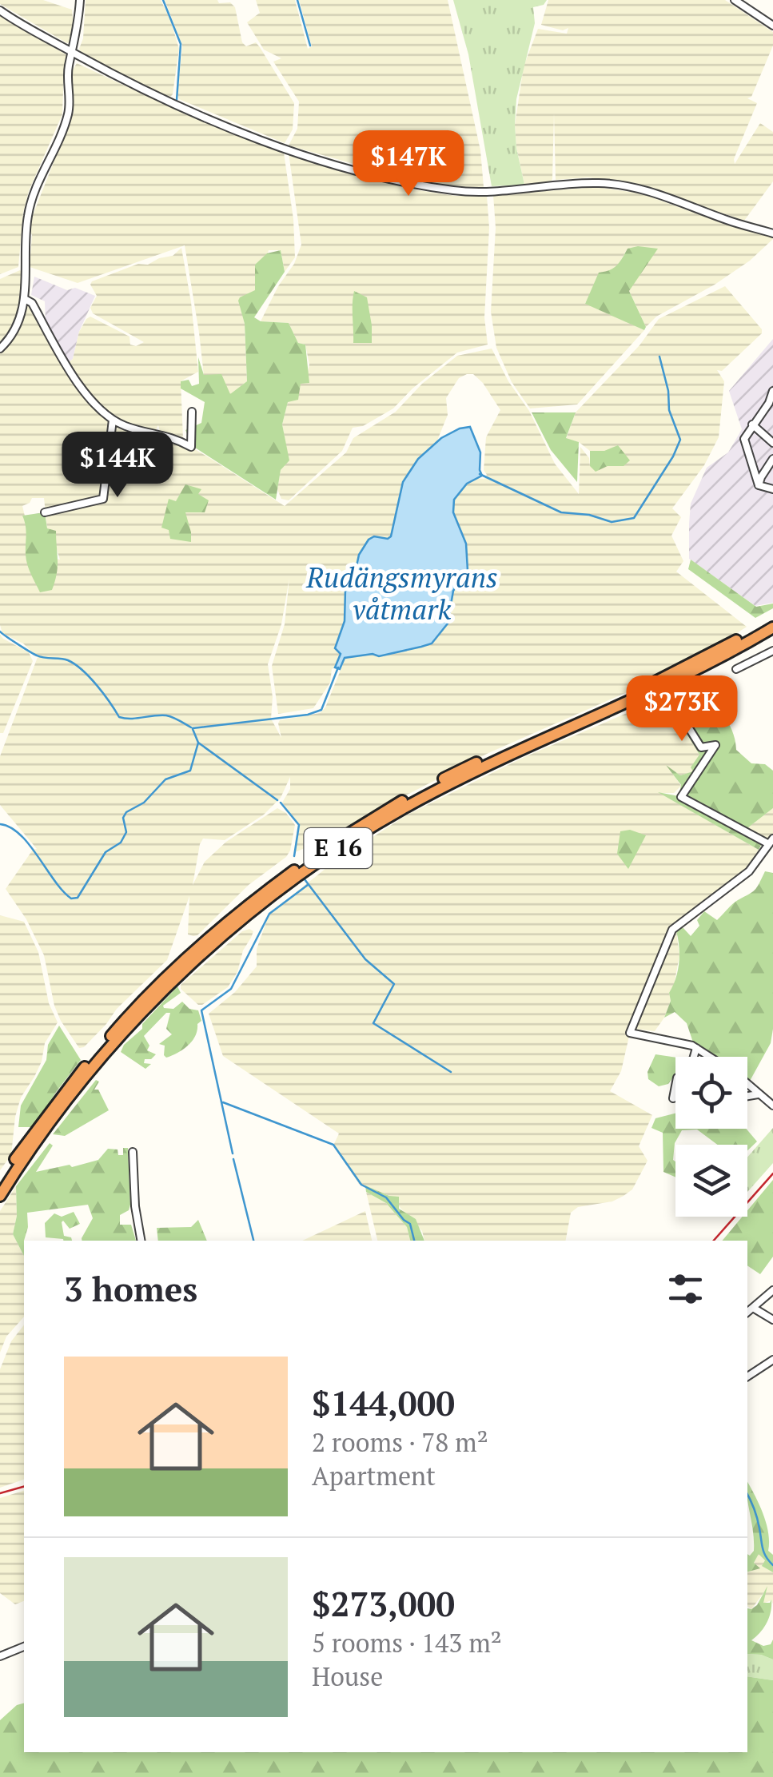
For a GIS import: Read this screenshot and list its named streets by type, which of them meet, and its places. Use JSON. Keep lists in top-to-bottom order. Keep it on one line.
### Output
{"streets":{"highway":["E 16"]},"water":["Rudängsmyrans våtmark"],"page":{"price":["$147K","$144K","$273K"],"heading":"3 homes","list":[{"name":"$144,000","note":"2 rooms · 78 m² · Apartment"},{"name":"$273,000","note":"5 rooms · 143 m² · House"}]}}
